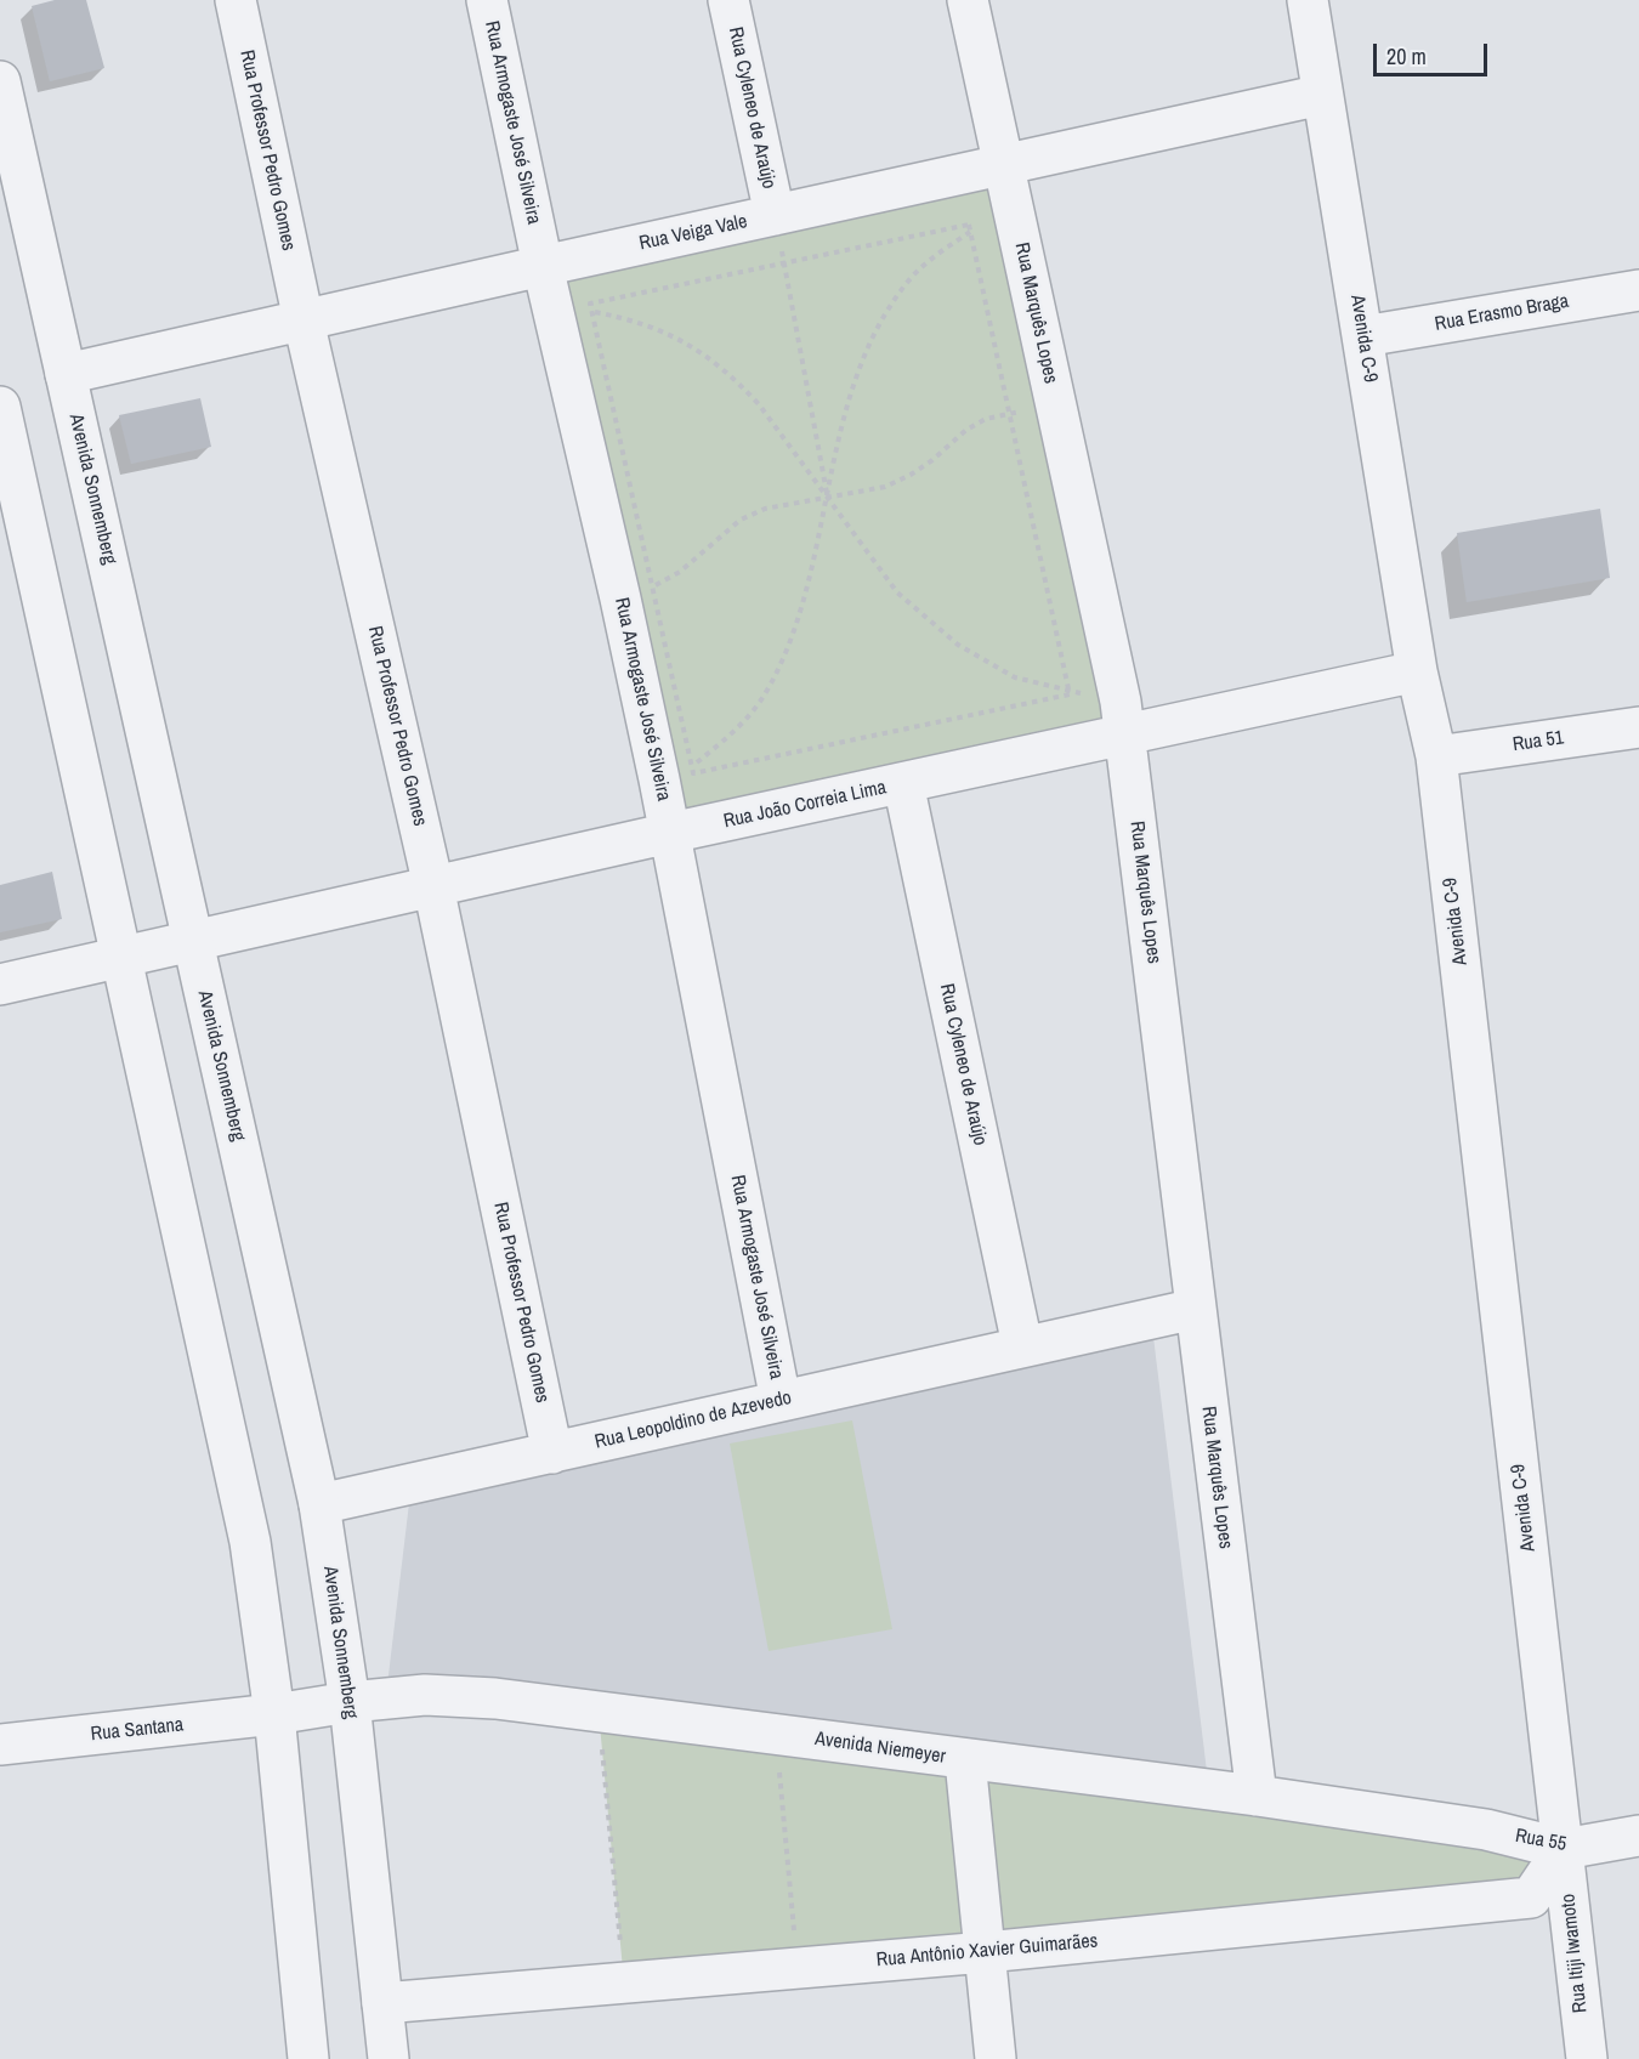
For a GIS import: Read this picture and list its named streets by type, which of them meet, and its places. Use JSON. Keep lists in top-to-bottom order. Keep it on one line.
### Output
{"streets":{"street":["Rua Cyleneo de Araújo","Rua Armogaste José Silveira","Rua Professor Pedro Gomes","Rua Veiga Vale","Rua Marquês Lopes","Rua Erasmo Braga","Avenida C-9","Avenida Sonnemberg","Rua 51","Rua João Correia Lima","Rua Leopoldino de Azevedo","Rua Santana","Avenida Niemeyer","Rua 55","Rua Antônio Xavier Guimarães","Rua Itiji Iwamoto"]},"crossings":[["Rua Cyleneo de Araújo","Rua Veiga Vale"],["Rua Cyleneo de Araújo","Rua João Correia Lima"],["Rua Cyleneo de Araújo","Rua Leopoldino de Azevedo"],["Rua Armogaste José Silveira","Rua Veiga Vale"],["Rua Armogaste José Silveira","Rua João Correia Lima"],["Rua Armogaste José Silveira","Rua Leopoldino de Azevedo"],["Rua Professor Pedro Gomes","Rua Veiga Vale"],["Rua Professor Pedro Gomes","Rua João Correia Lima"],["Rua Professor Pedro Gomes","Rua Leopoldino de Azevedo"],["Rua Veiga Vale","Rua Marquês Lopes"],["Rua Veiga Vale","Avenida C-9"],["Rua Veiga Vale","Avenida Sonnemberg"],["Rua Marquês Lopes","Rua João Correia Lima"],["Rua Marquês Lopes","Rua Leopoldino de Azevedo"],["Rua Marquês Lopes","Avenida Niemeyer"],["Rua Erasmo Braga","Avenida C-9"],["Avenida C-9","Rua 51"],["Avenida C-9","Rua João Correia Lima"],["Avenida C-9","Rua 55"],["Avenida C-9","Rua Antônio Xavier Guimarães"],["Avenida C-9","Rua Itiji Iwamoto"],["Avenida Sonnemberg","Rua João Correia Lima"],["Avenida Sonnemberg","Rua Leopoldino de Azevedo"],["Avenida Sonnemberg","Avenida Niemeyer"],["Avenida Sonnemberg","Rua Antônio Xavier Guimarães"],["Rua Santana","Avenida Niemeyer"],["Avenida Niemeyer","Rua 55"],["Rua 55","Rua Antônio Xavier Guimarães"],["Rua 55","Rua Itiji Iwamoto"],["Rua Antônio Xavier Guimarães","Rua Itiji Iwamoto"]],"scale_bar":"20 m"}
